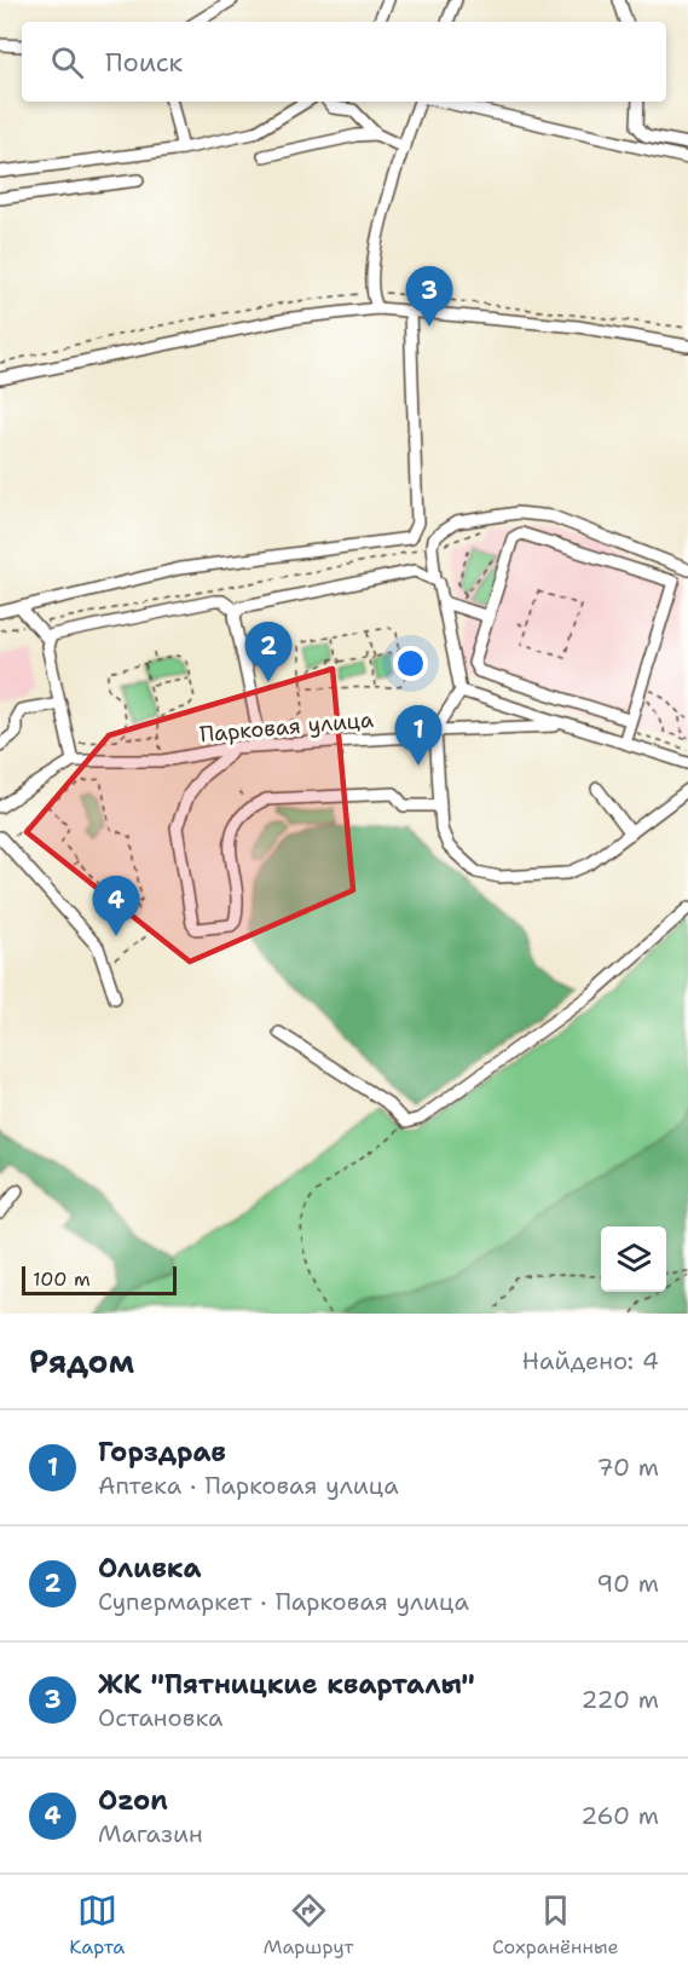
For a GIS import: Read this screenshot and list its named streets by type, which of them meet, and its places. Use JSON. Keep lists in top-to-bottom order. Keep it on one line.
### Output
{"streets":{"street":["Парковая улица"]},"scale_bar":"100 m","page":{"search":"Поиск","pins":["3","2","1","4"],"scale":"100 m","heading":["Рядом","Найдено: 4"],"list":[{"mark":"1","name":"Горздрав","note":"Аптека · Парковая улица","value":"70 m"},{"mark":"2","name":"Оливка","note":"Супермаркет · Парковая улица","value":"90 m"},{"mark":"3","name":"ЖК \"Пятницкие кварталы\"","note":"Остановка","value":"220 m"},{"mark":"4","name":"Ozon","note":"Магазин","value":"260 m"}],"nav":["Карта","Маршрут","Сохранённые"]}}
